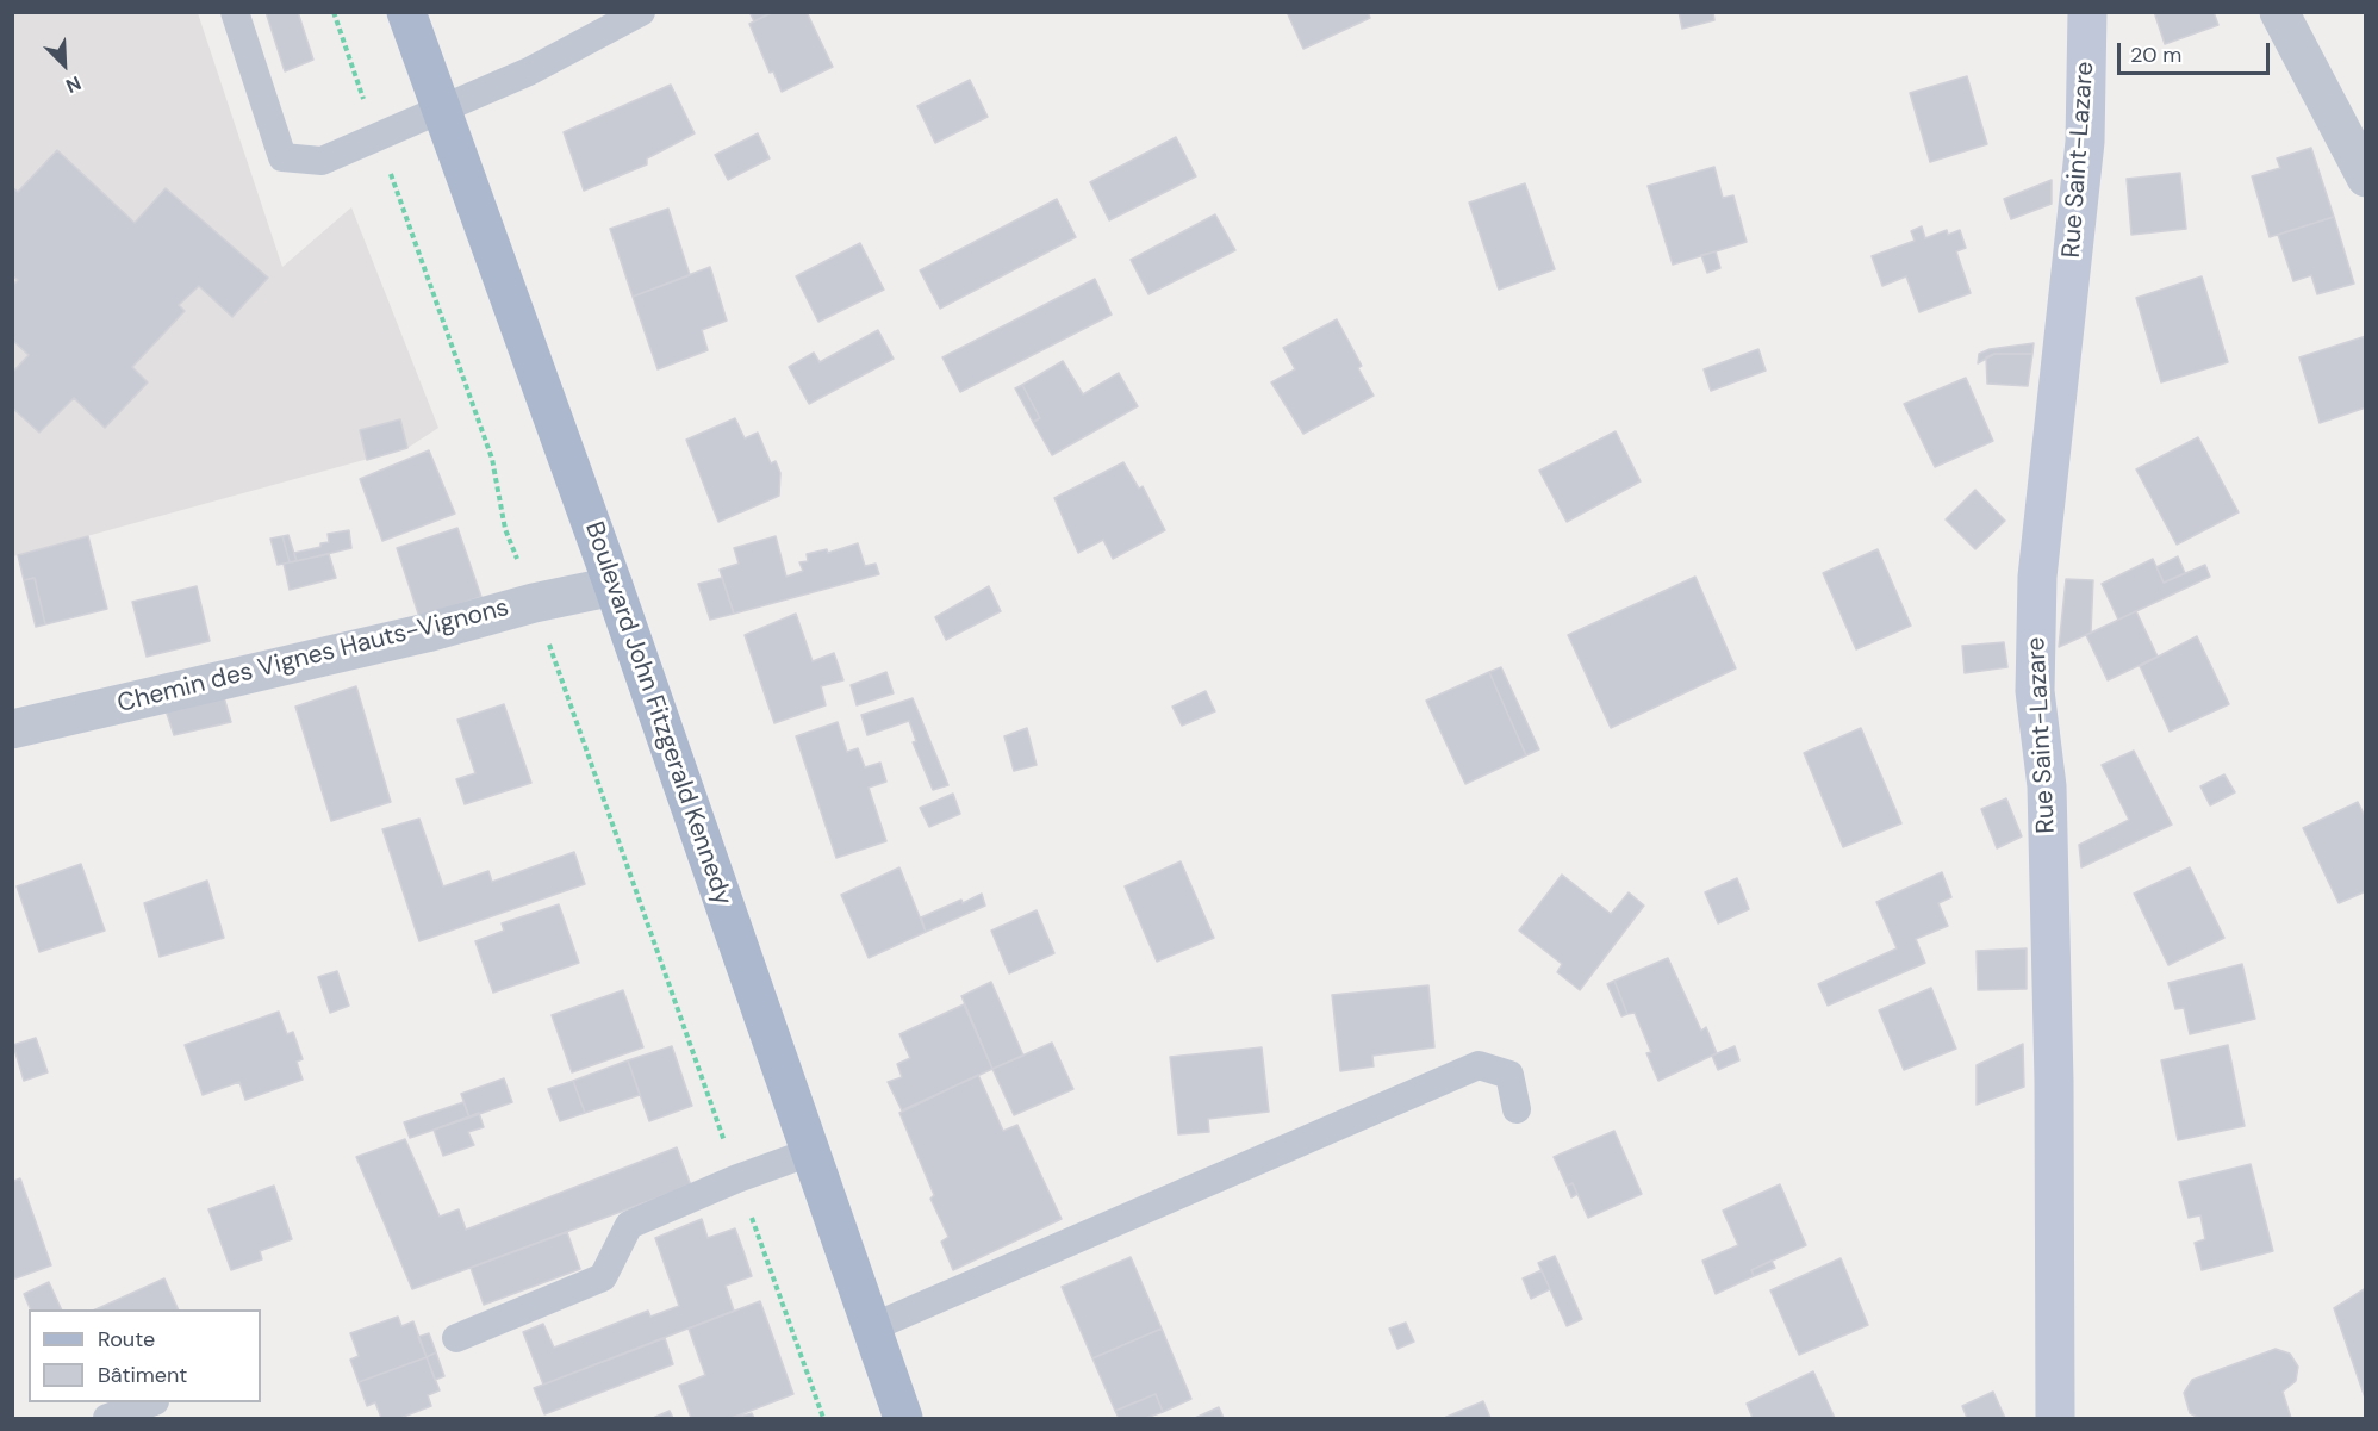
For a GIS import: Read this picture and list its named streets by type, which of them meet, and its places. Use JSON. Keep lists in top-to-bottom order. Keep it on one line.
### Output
{"streets":{"main road":["Boulevard John Fitzgerald Kennedy"],"street":["Rue Saint-Lazare","Chemin des Vignes Hauts-Vignons"]},"crossings":[["Chemin des Vignes Hauts-Vignons","Boulevard John Fitzgerald Kennedy"]],"legend":["Route","Bâtiment"],"scale_bar":"20 m","north":"bottom right"}
